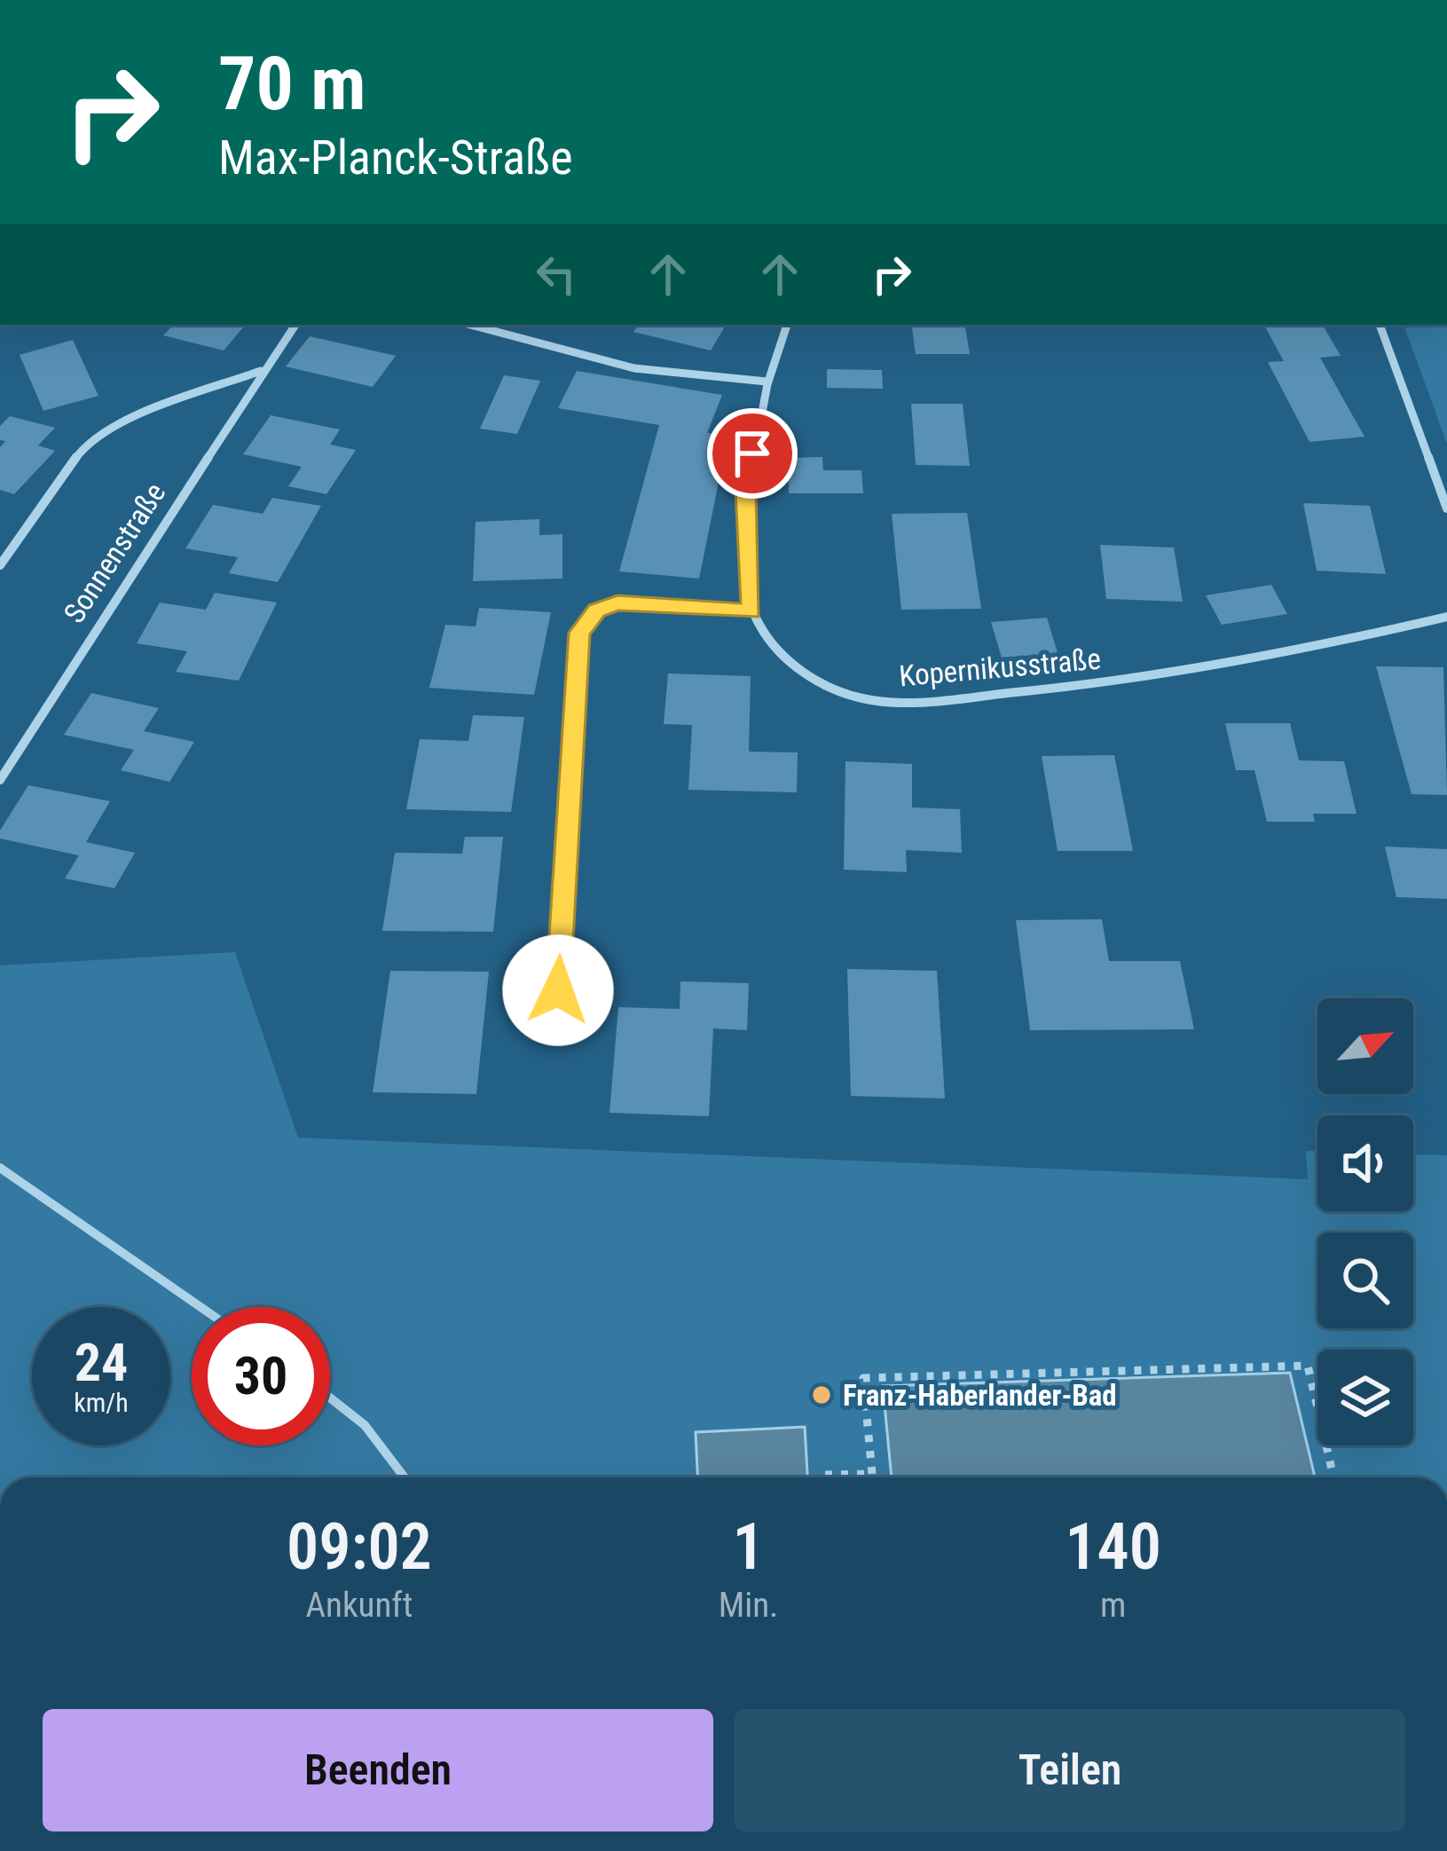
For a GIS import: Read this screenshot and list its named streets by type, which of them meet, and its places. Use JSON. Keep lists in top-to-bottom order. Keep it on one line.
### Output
{"streets":{"street":["Sonnenstraße","Kopernikusstraße"]},"places":["Franz-Haberlander-Bad"],"north":"top right","page":{"turn":["70 m","Max-Planck-Straße"],"speed":"24 km/h","limit":"30","eta":["09:02","Ankunft","1","Min.","140","m"],"buttons":["Beenden","Teilen"]}}
